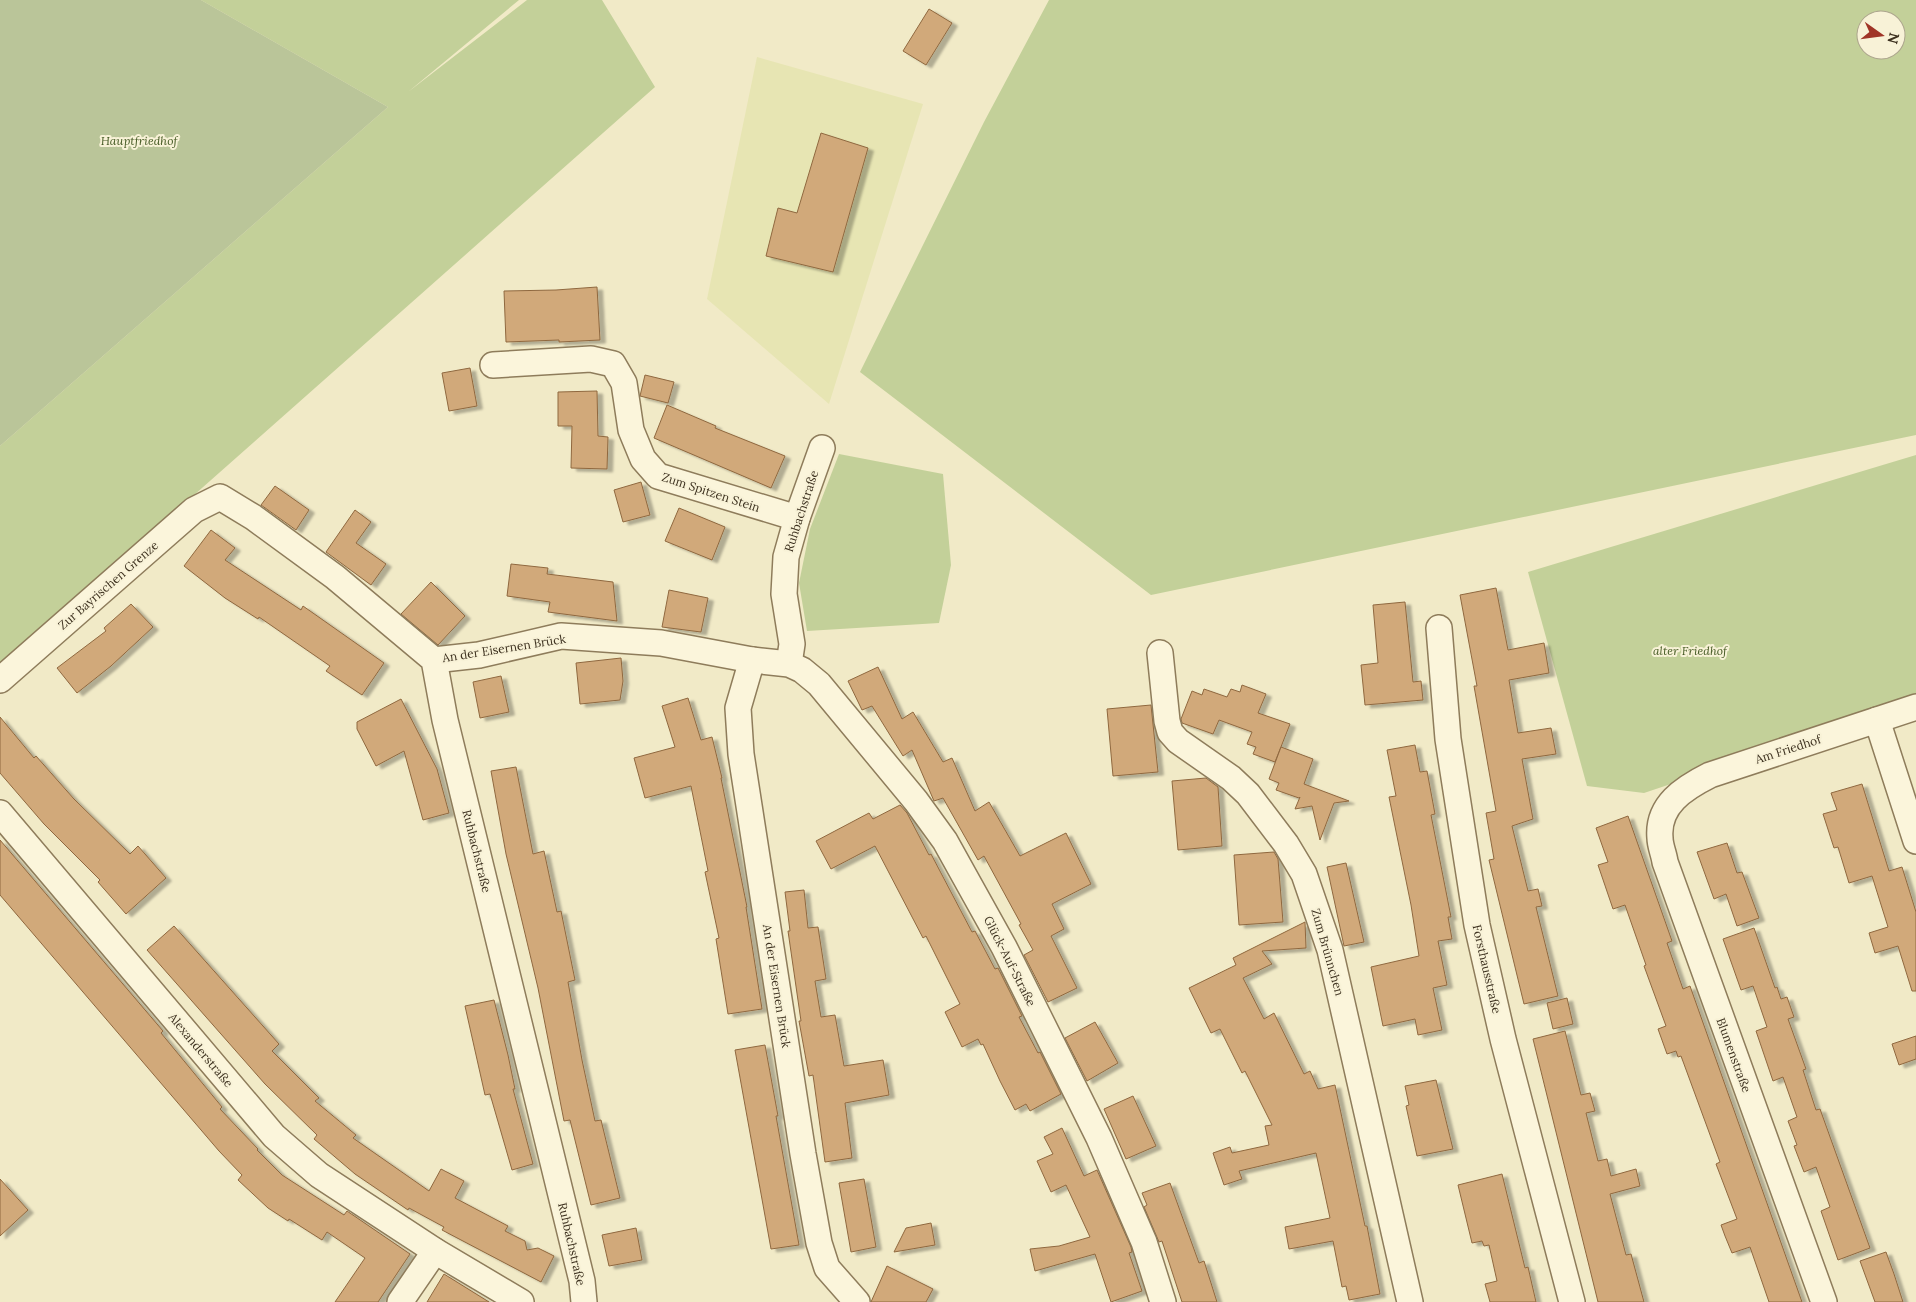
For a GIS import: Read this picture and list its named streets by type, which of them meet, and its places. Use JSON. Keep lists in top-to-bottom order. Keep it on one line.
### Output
{"streets":{"street":["Zum Spitzen Stein","Ruhbachstraße","Zur Bayrischen Grenze","An der Eisernen Brück","Am Friedhof","Zum Brünnchen","Glück-Auf-Straße","Forsthausstraße","Alexanderstraße","Blumenstraße"]},"crossings":[["Zum Spitzen Stein","Ruhbachstraße"],["Ruhbachstraße","Zur Bayrischen Grenze"],["Ruhbachstraße","An der Eisernen Brück"],["Ruhbachstraße","Glück-Auf-Straße"],["Zur Bayrischen Grenze","An der Eisernen Brück"],["An der Eisernen Brück","Glück-Auf-Straße"],["Am Friedhof","Blumenstraße"]],"parks":["Hauptfriedhof","alter Friedhof"],"north":"right"}
